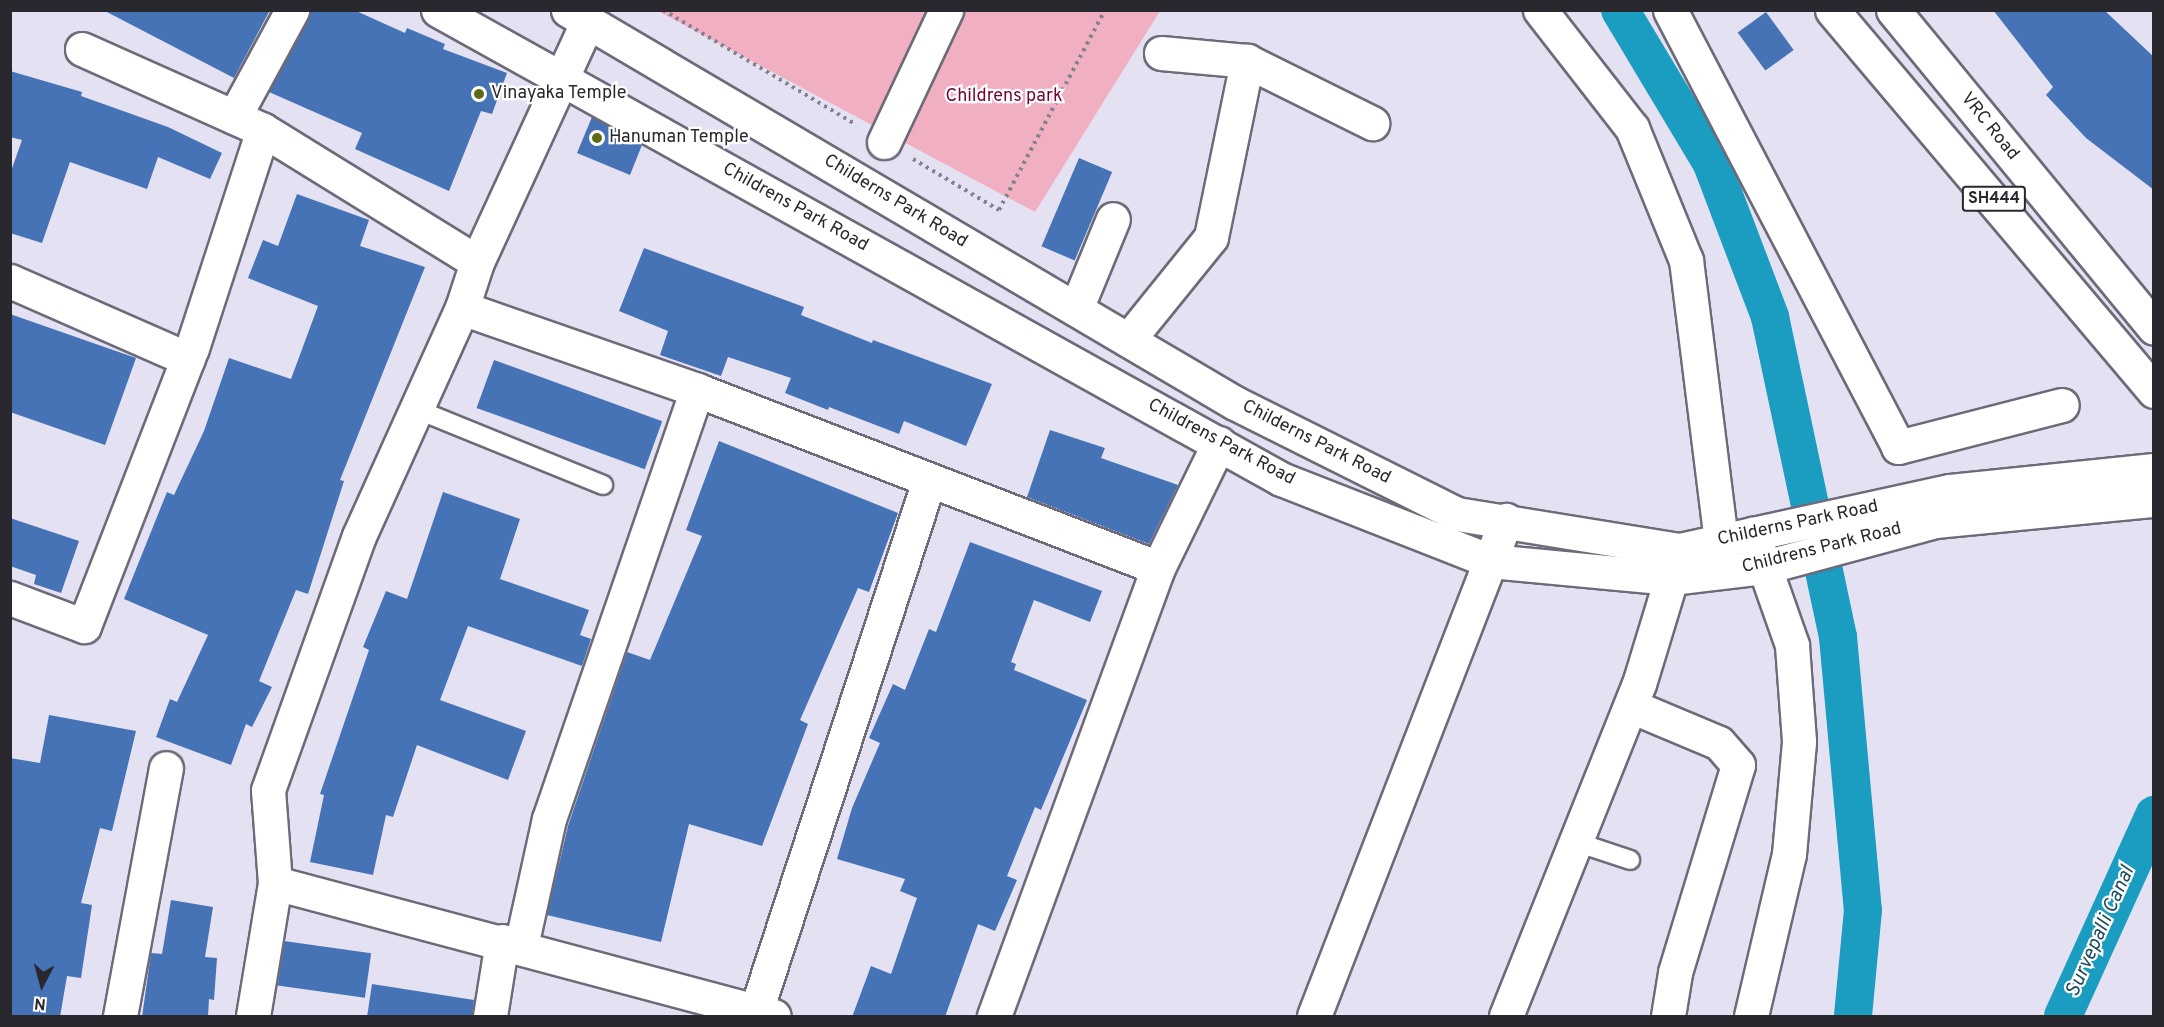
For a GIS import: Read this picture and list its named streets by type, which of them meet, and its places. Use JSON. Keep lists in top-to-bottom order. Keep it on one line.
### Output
{"streets":{"street":["VRC Road","SH444","Childerns Park Road","Childrens Park Road"]},"crossings":[["Childerns Park Road","Childrens Park Road"]],"water":["Survepalli Canal"],"parks":["Childrens park"],"places":["Vinayaka Temple","Hanuman Temple"],"north":"bottom"}
